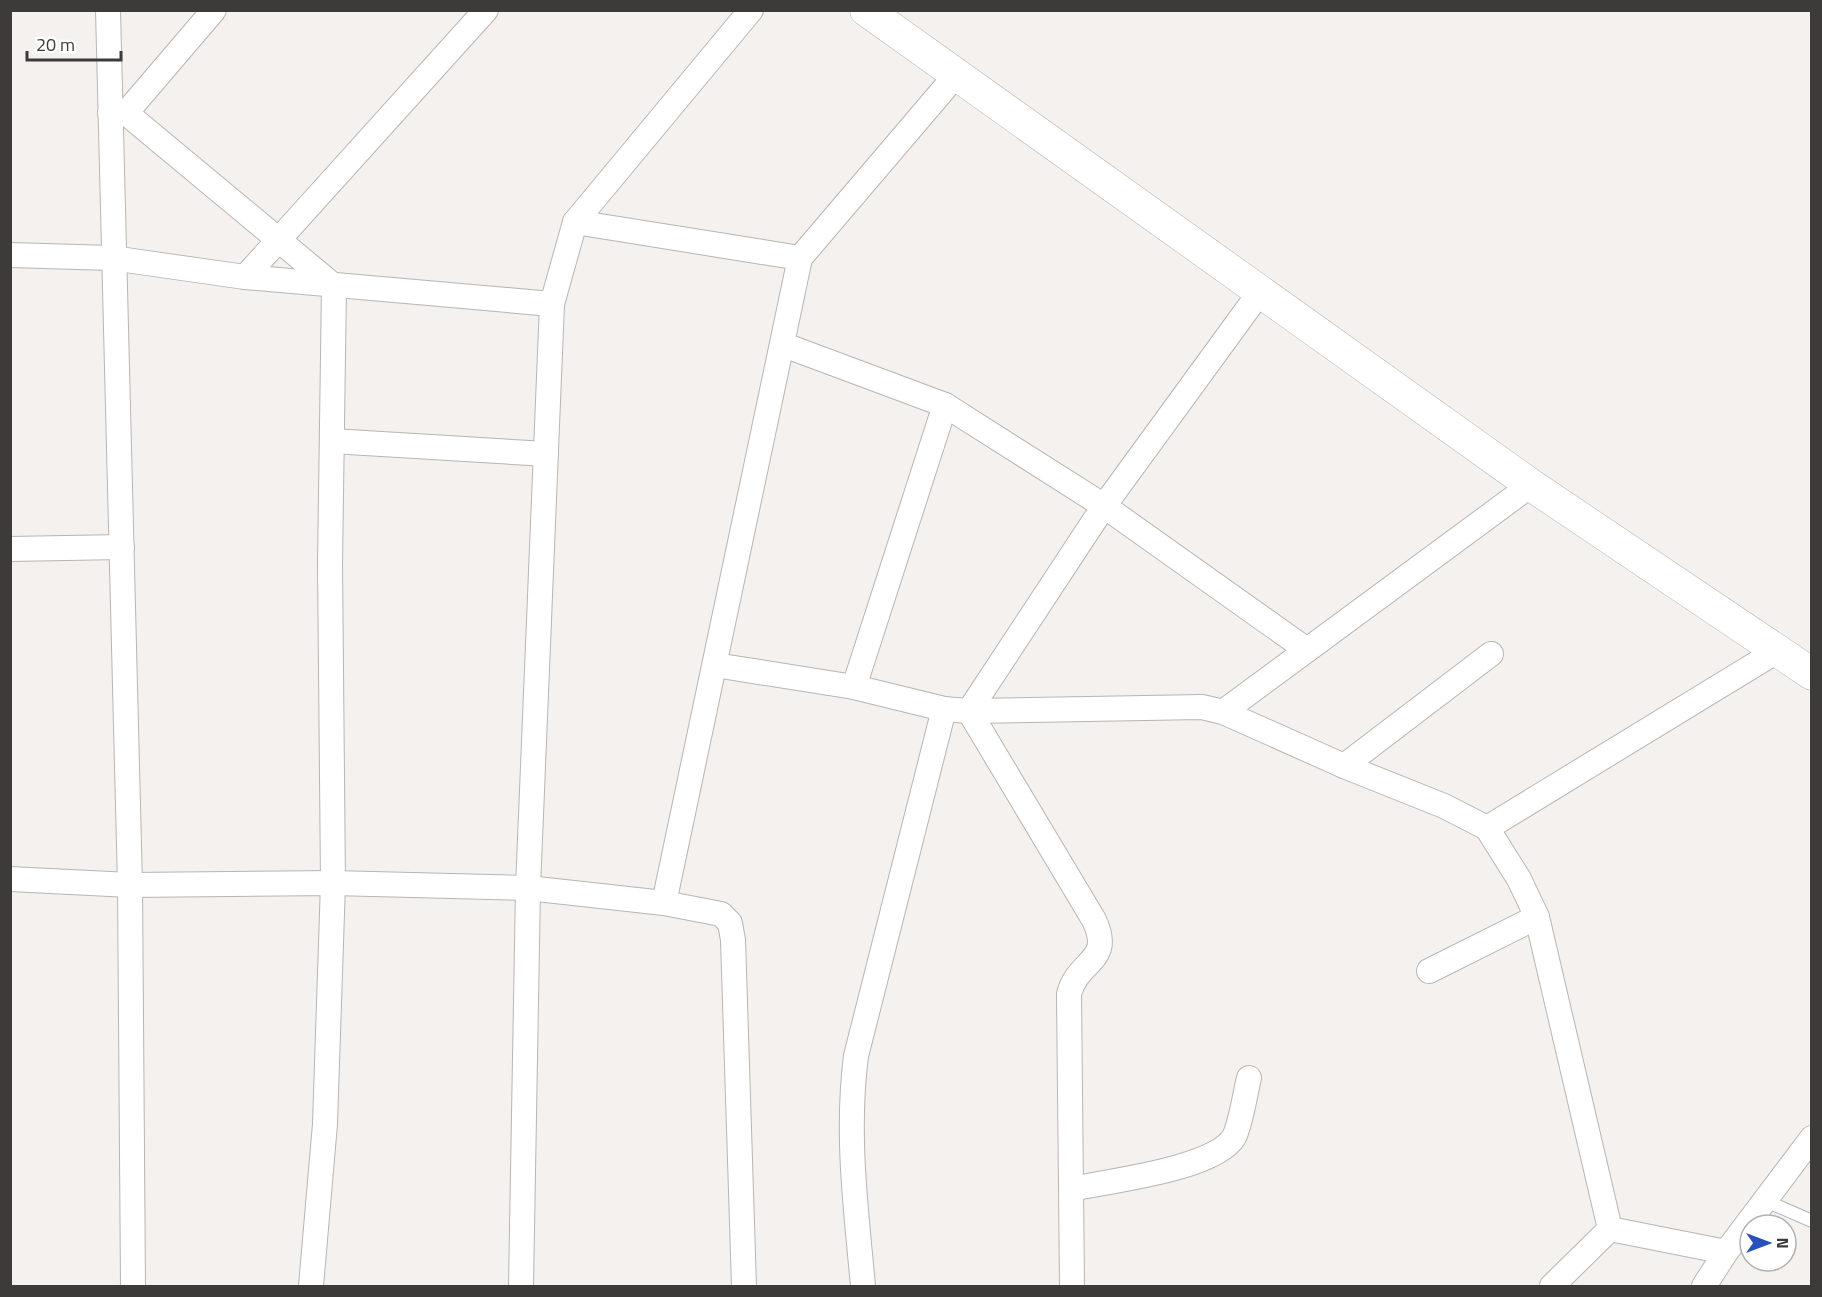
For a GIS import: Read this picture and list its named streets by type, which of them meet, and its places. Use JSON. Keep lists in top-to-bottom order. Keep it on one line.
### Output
{"scale_bar":"20 m","north":"right"}
